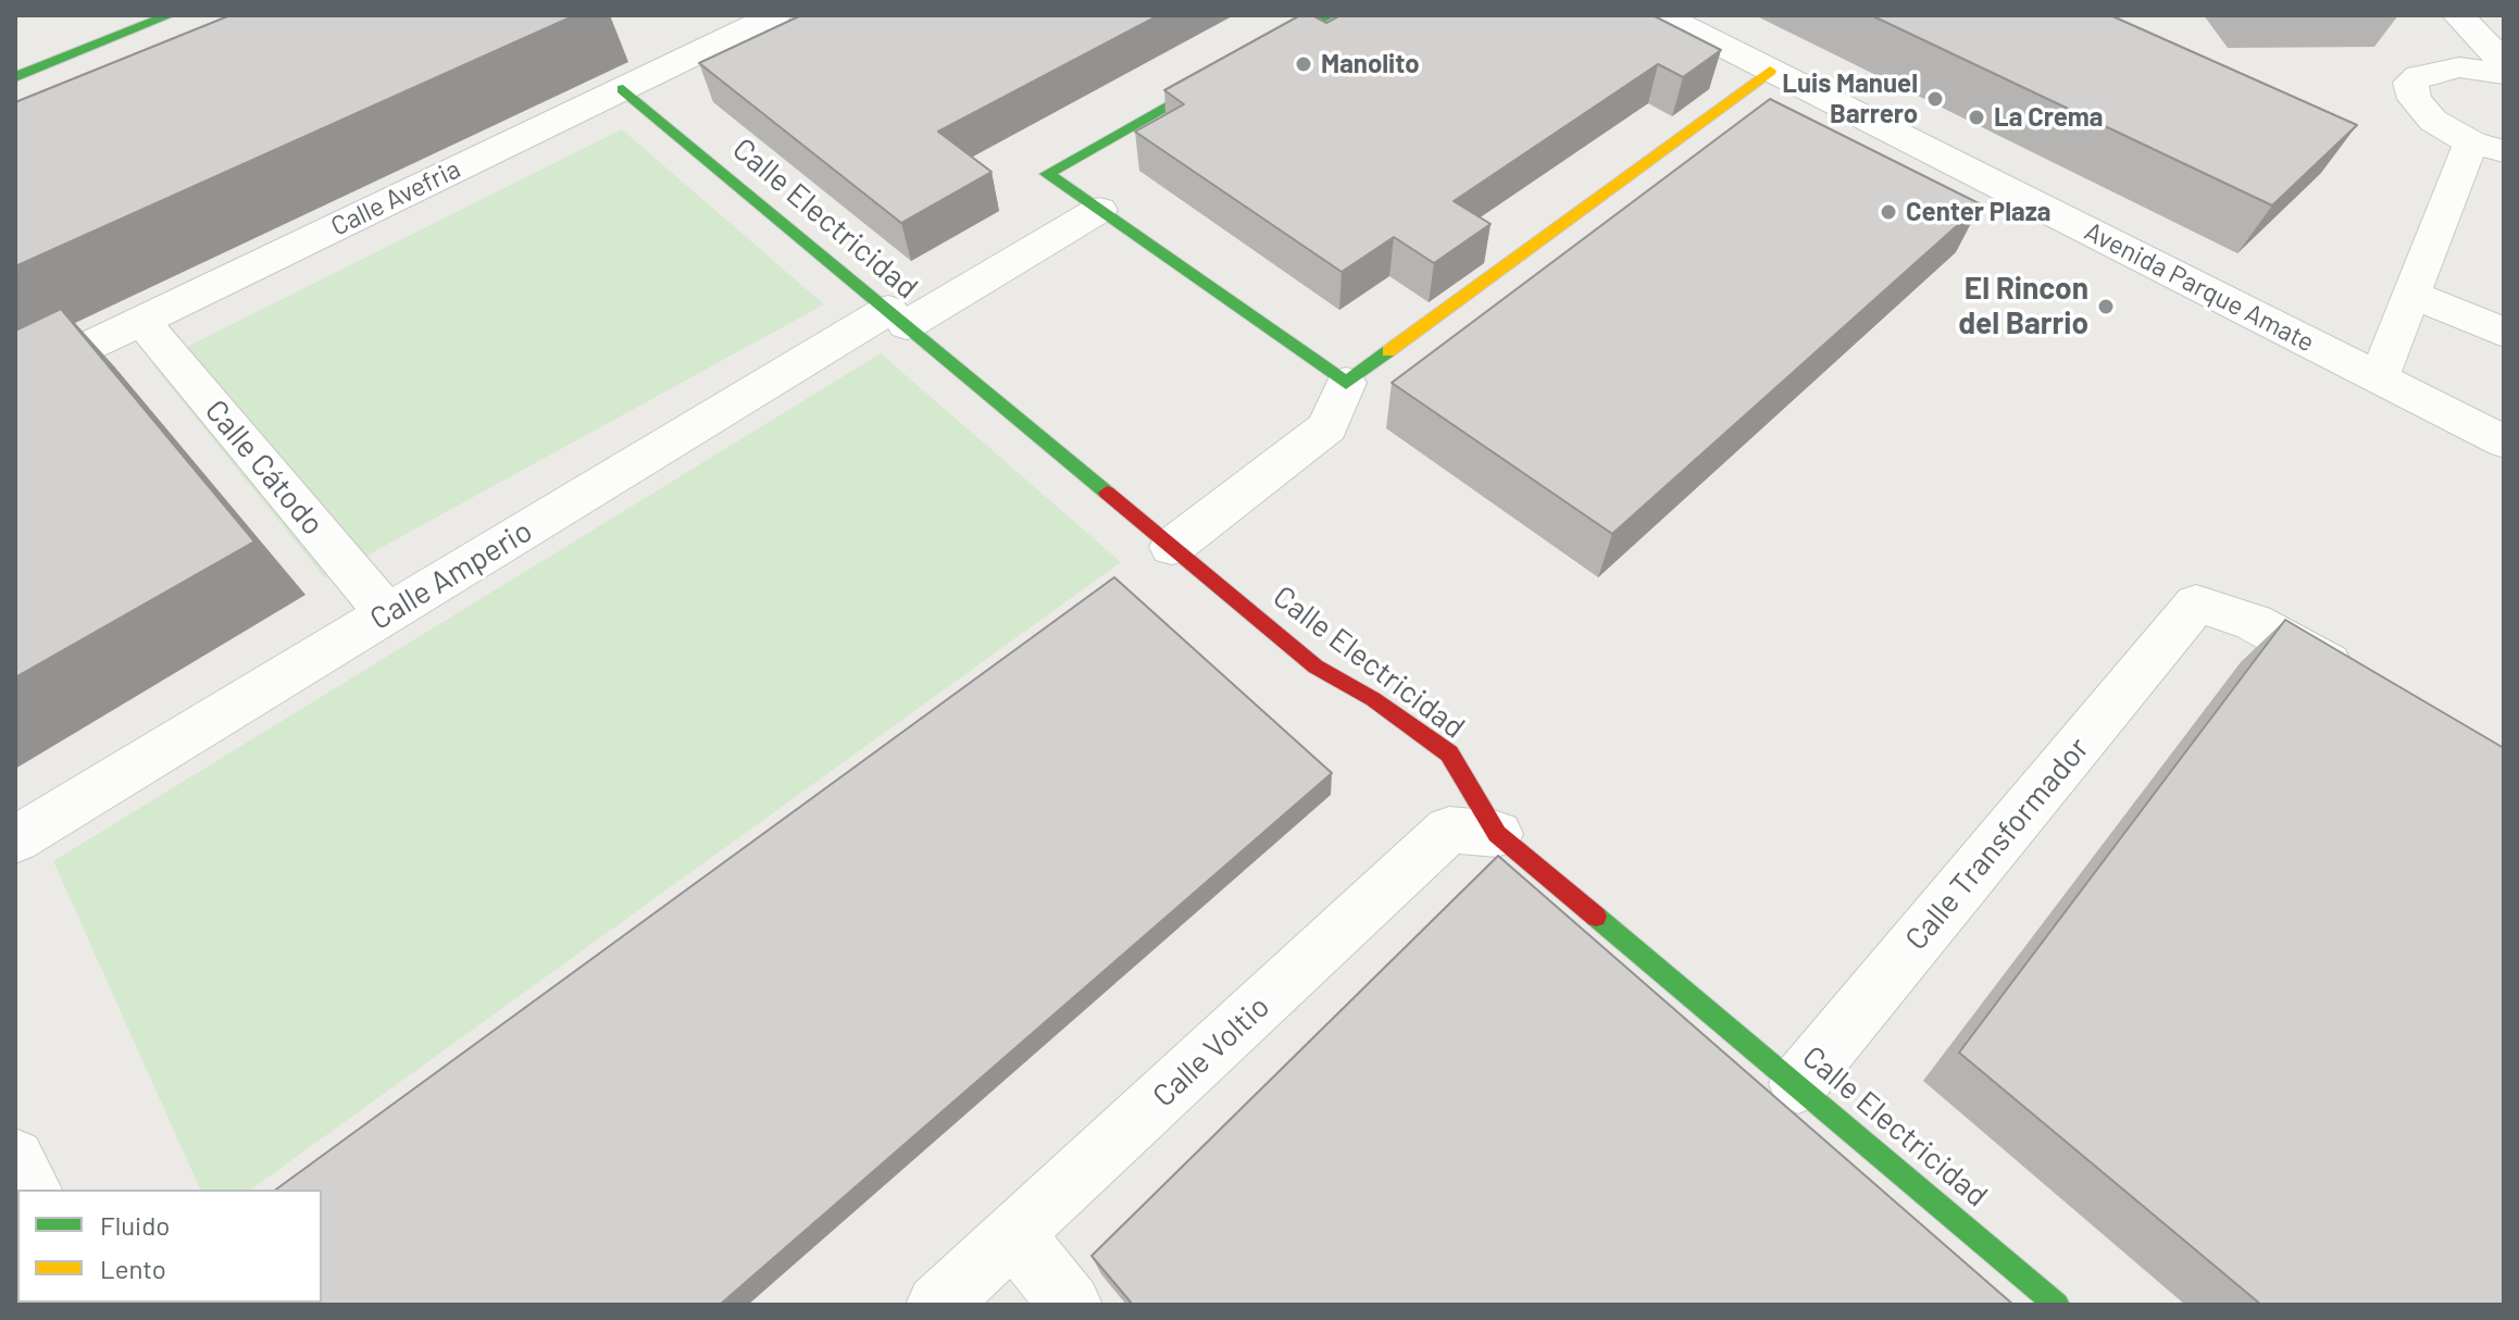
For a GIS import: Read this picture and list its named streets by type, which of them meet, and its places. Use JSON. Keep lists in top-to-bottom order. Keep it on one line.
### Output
{"streets":{"street":["Calle Avefria","Calle Electricidad","Avenida Parque Amate","Calle Cátodo","Calle Amperio","Calle Transformador","Calle Voltio"]},"crossings":[["Calle Avefria","Calle Electricidad"],["Calle Avefria","Calle Cátodo"],["Calle Electricidad","Calle Amperio"],["Calle Electricidad","Calle Transformador"],["Calle Electricidad","Calle Voltio"],["Calle Cátodo","Calle Amperio"]],"places":["Manolito","Luis Manuel Barrero","La Crema","Center Plaza","El Rincon del Barrio"],"legend":["Fluido","Lento"]}
